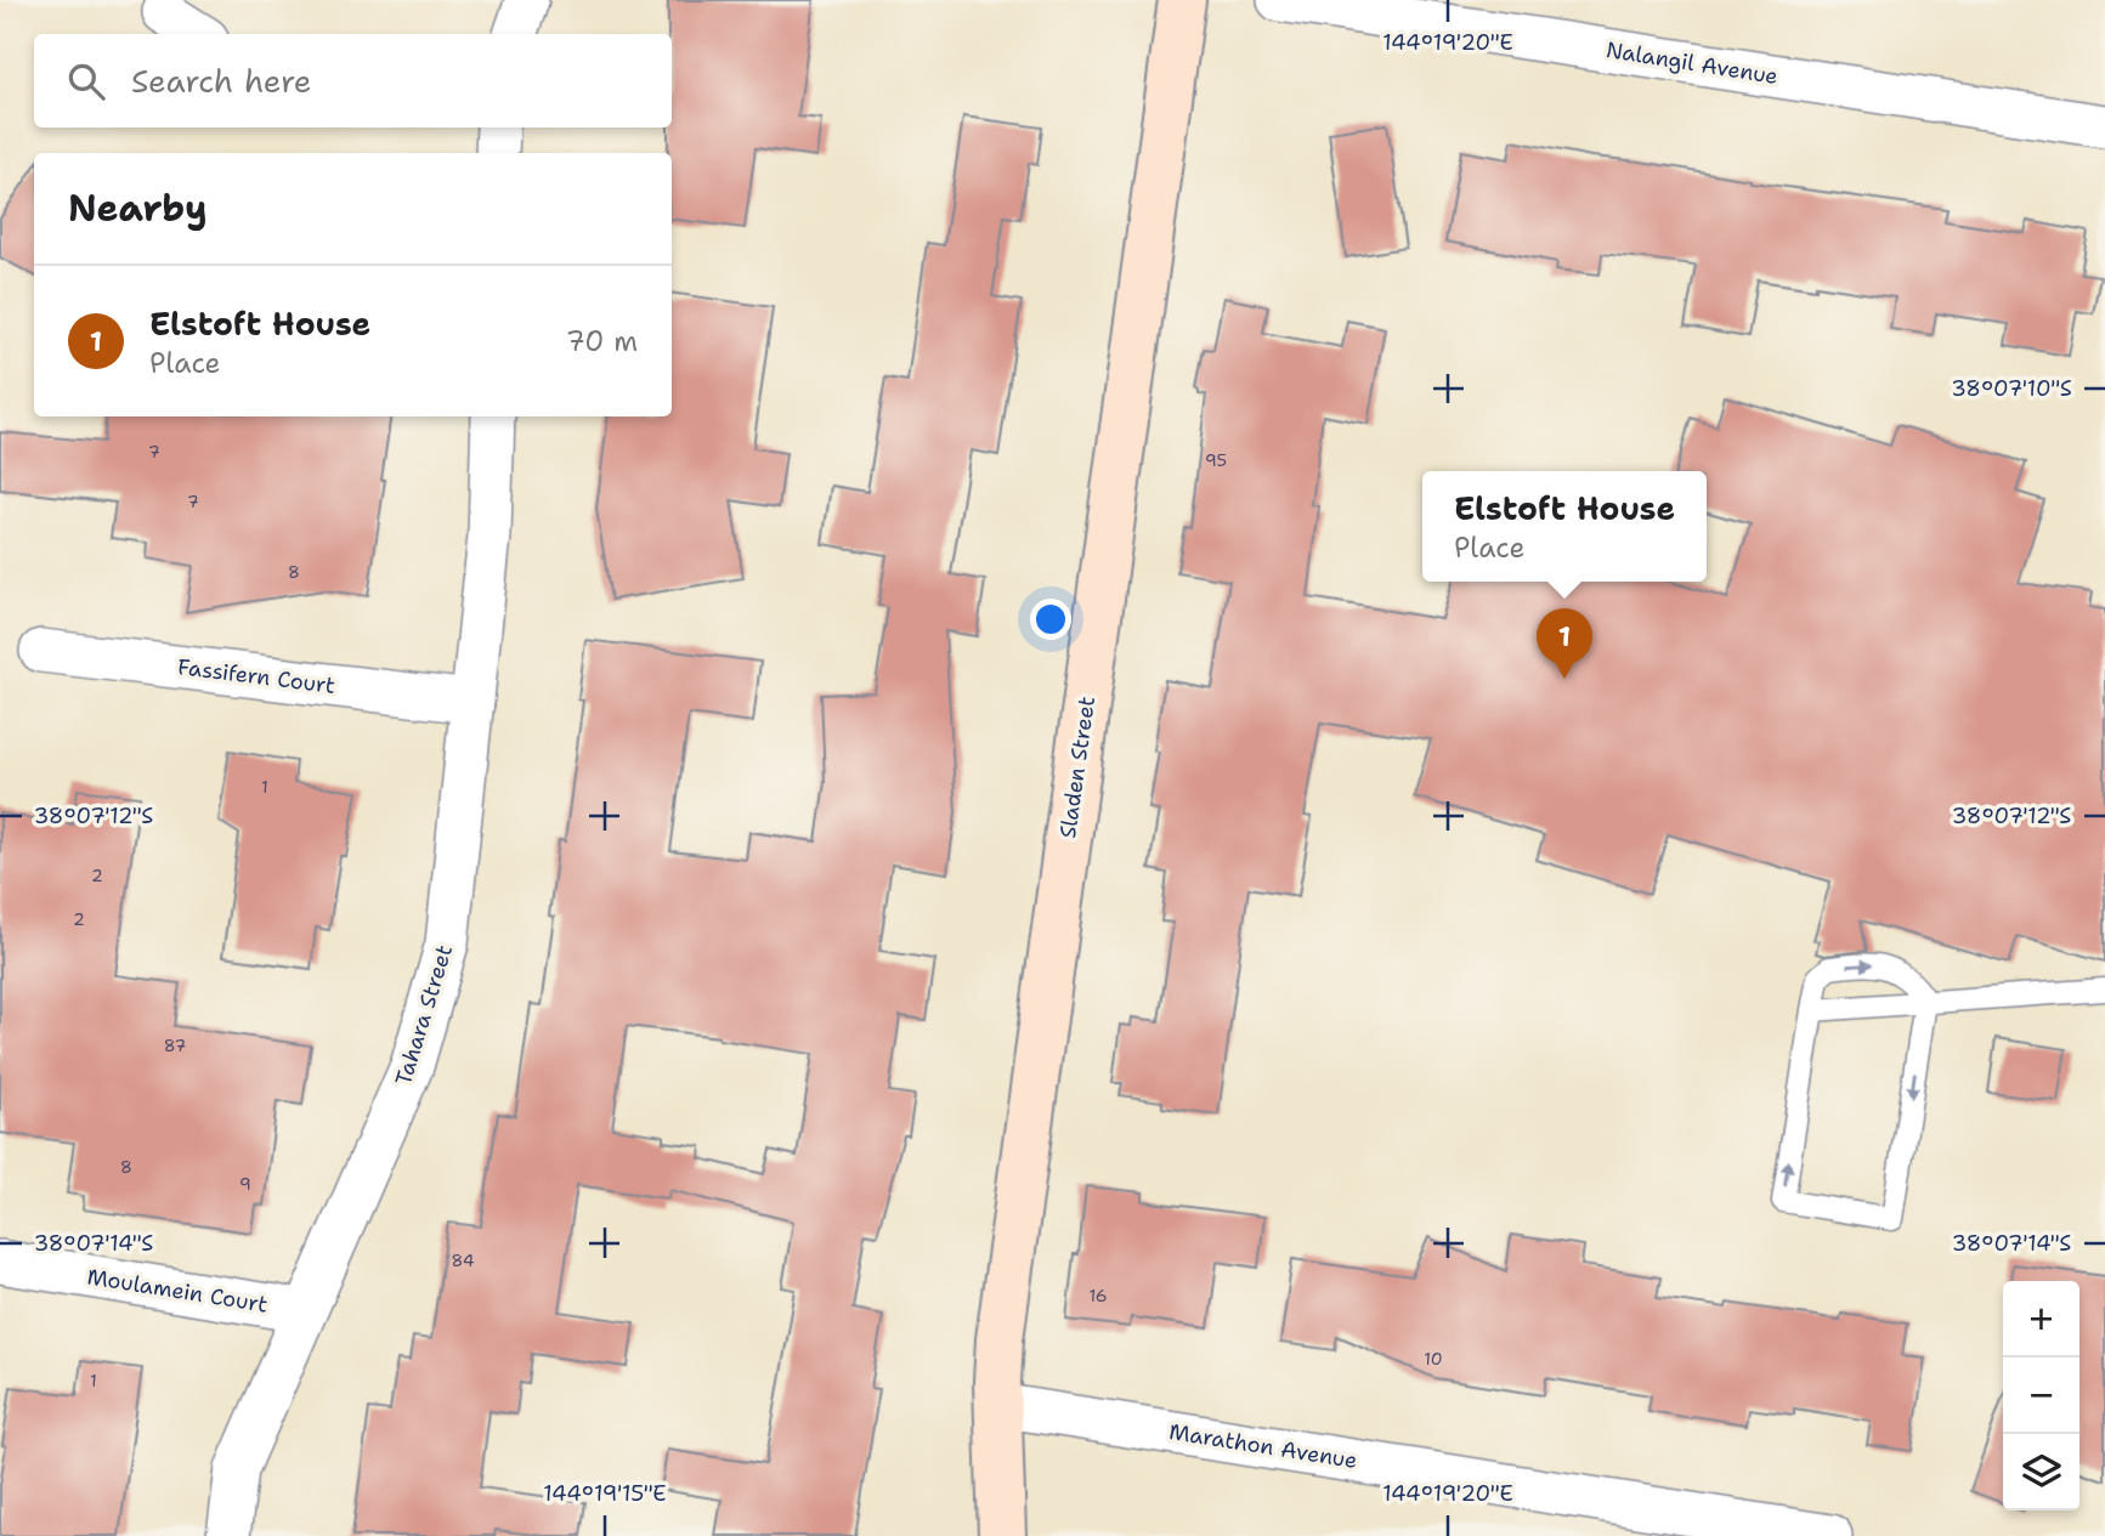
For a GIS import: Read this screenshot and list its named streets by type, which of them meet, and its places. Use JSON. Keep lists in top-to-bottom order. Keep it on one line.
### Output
{"streets":{"street":["Nalangil Avenue","Fassifern Court","Sladen Street","Tahara Street","Moulamein Court","Marathon Avenue"]},"crossings":[["Fassifern Court","Tahara Street"],["Sladen Street","Marathon Avenue"],["Tahara Street","Moulamein Court"]],"house_numbers":["7","95","7","8","1","2","2","87","8","9","84","16","10","1"],"page":{"search":"Search here","heading":"Nearby","list":[{"mark":"1","name":"Elstoft House","note":"Place","value":"70 m"}],"popup":["Elstoft House","Place"],"pins":"1","map_buttons":["+","−"]},"coordinates":["144°19'20\"E","38°07'10\"S","38°07'12\"S","38°07'14\"S","144°19'15\"E"]}
